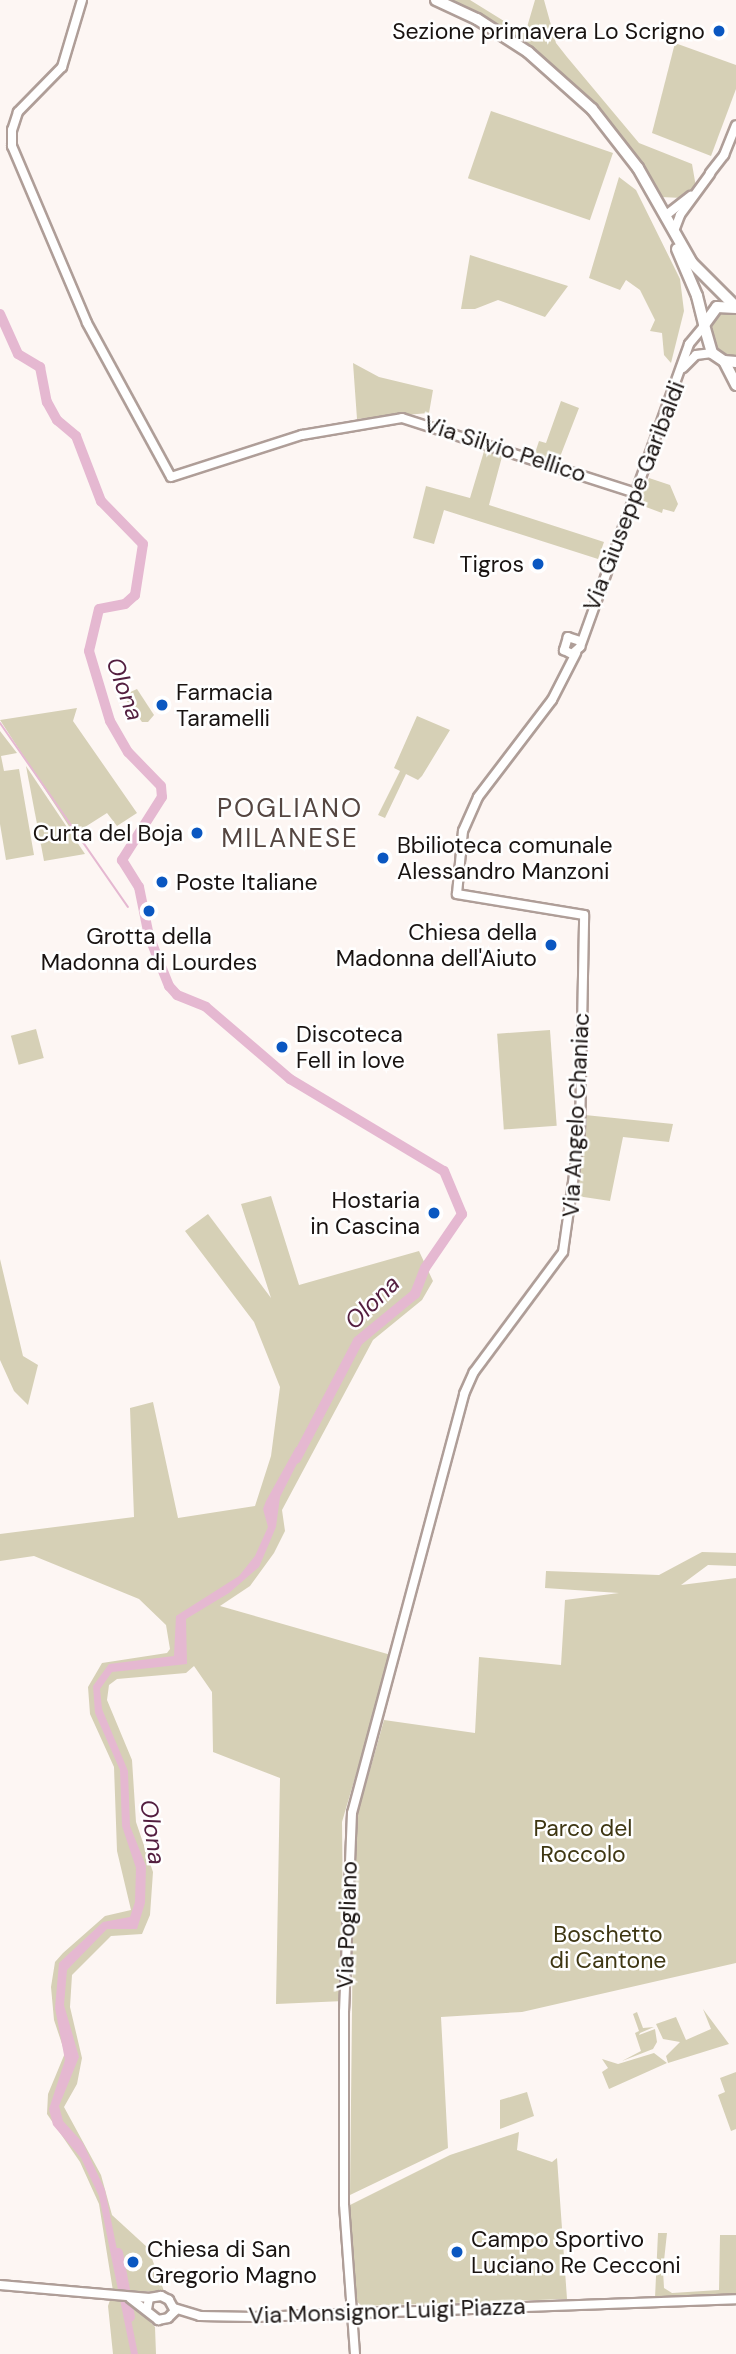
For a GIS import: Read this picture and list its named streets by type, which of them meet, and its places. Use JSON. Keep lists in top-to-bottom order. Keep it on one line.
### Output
{"streets":{"street":["Via Silvio Pellico","Via Giuseppe Garibaldi","Via Angelo Chaniac","Via Pogliano","Via Monsignor Luigi Piazza"]},"crossings":[["Via Silvio Pellico","Via Giuseppe Garibaldi"],["Via Giuseppe Garibaldi","Via Angelo Chaniac"],["Via Angelo Chaniac","Via Pogliano"],["Via Pogliano","Via Monsignor Luigi Piazza"]],"districts":["POGLIANO MILANESE"],"water":["Olona"],"parks":["Parco del Roccolo","Boschetto di Cantone"],"places":["Sezione primavera Lo Scrigno","Tigros","Farmacia Taramelli","Curta del Boja","Bbilioteca comunale Alessandro Manzoni","Poste Italiane","Grotta della Madonna di Lourdes","Chiesa della Madonna dell'Aiuto","Discoteca Fell in love","Hostaria in Cascina","Campo Sportivo Luciano Re Cecconi","Chiesa di San Gregorio Magno"]}
